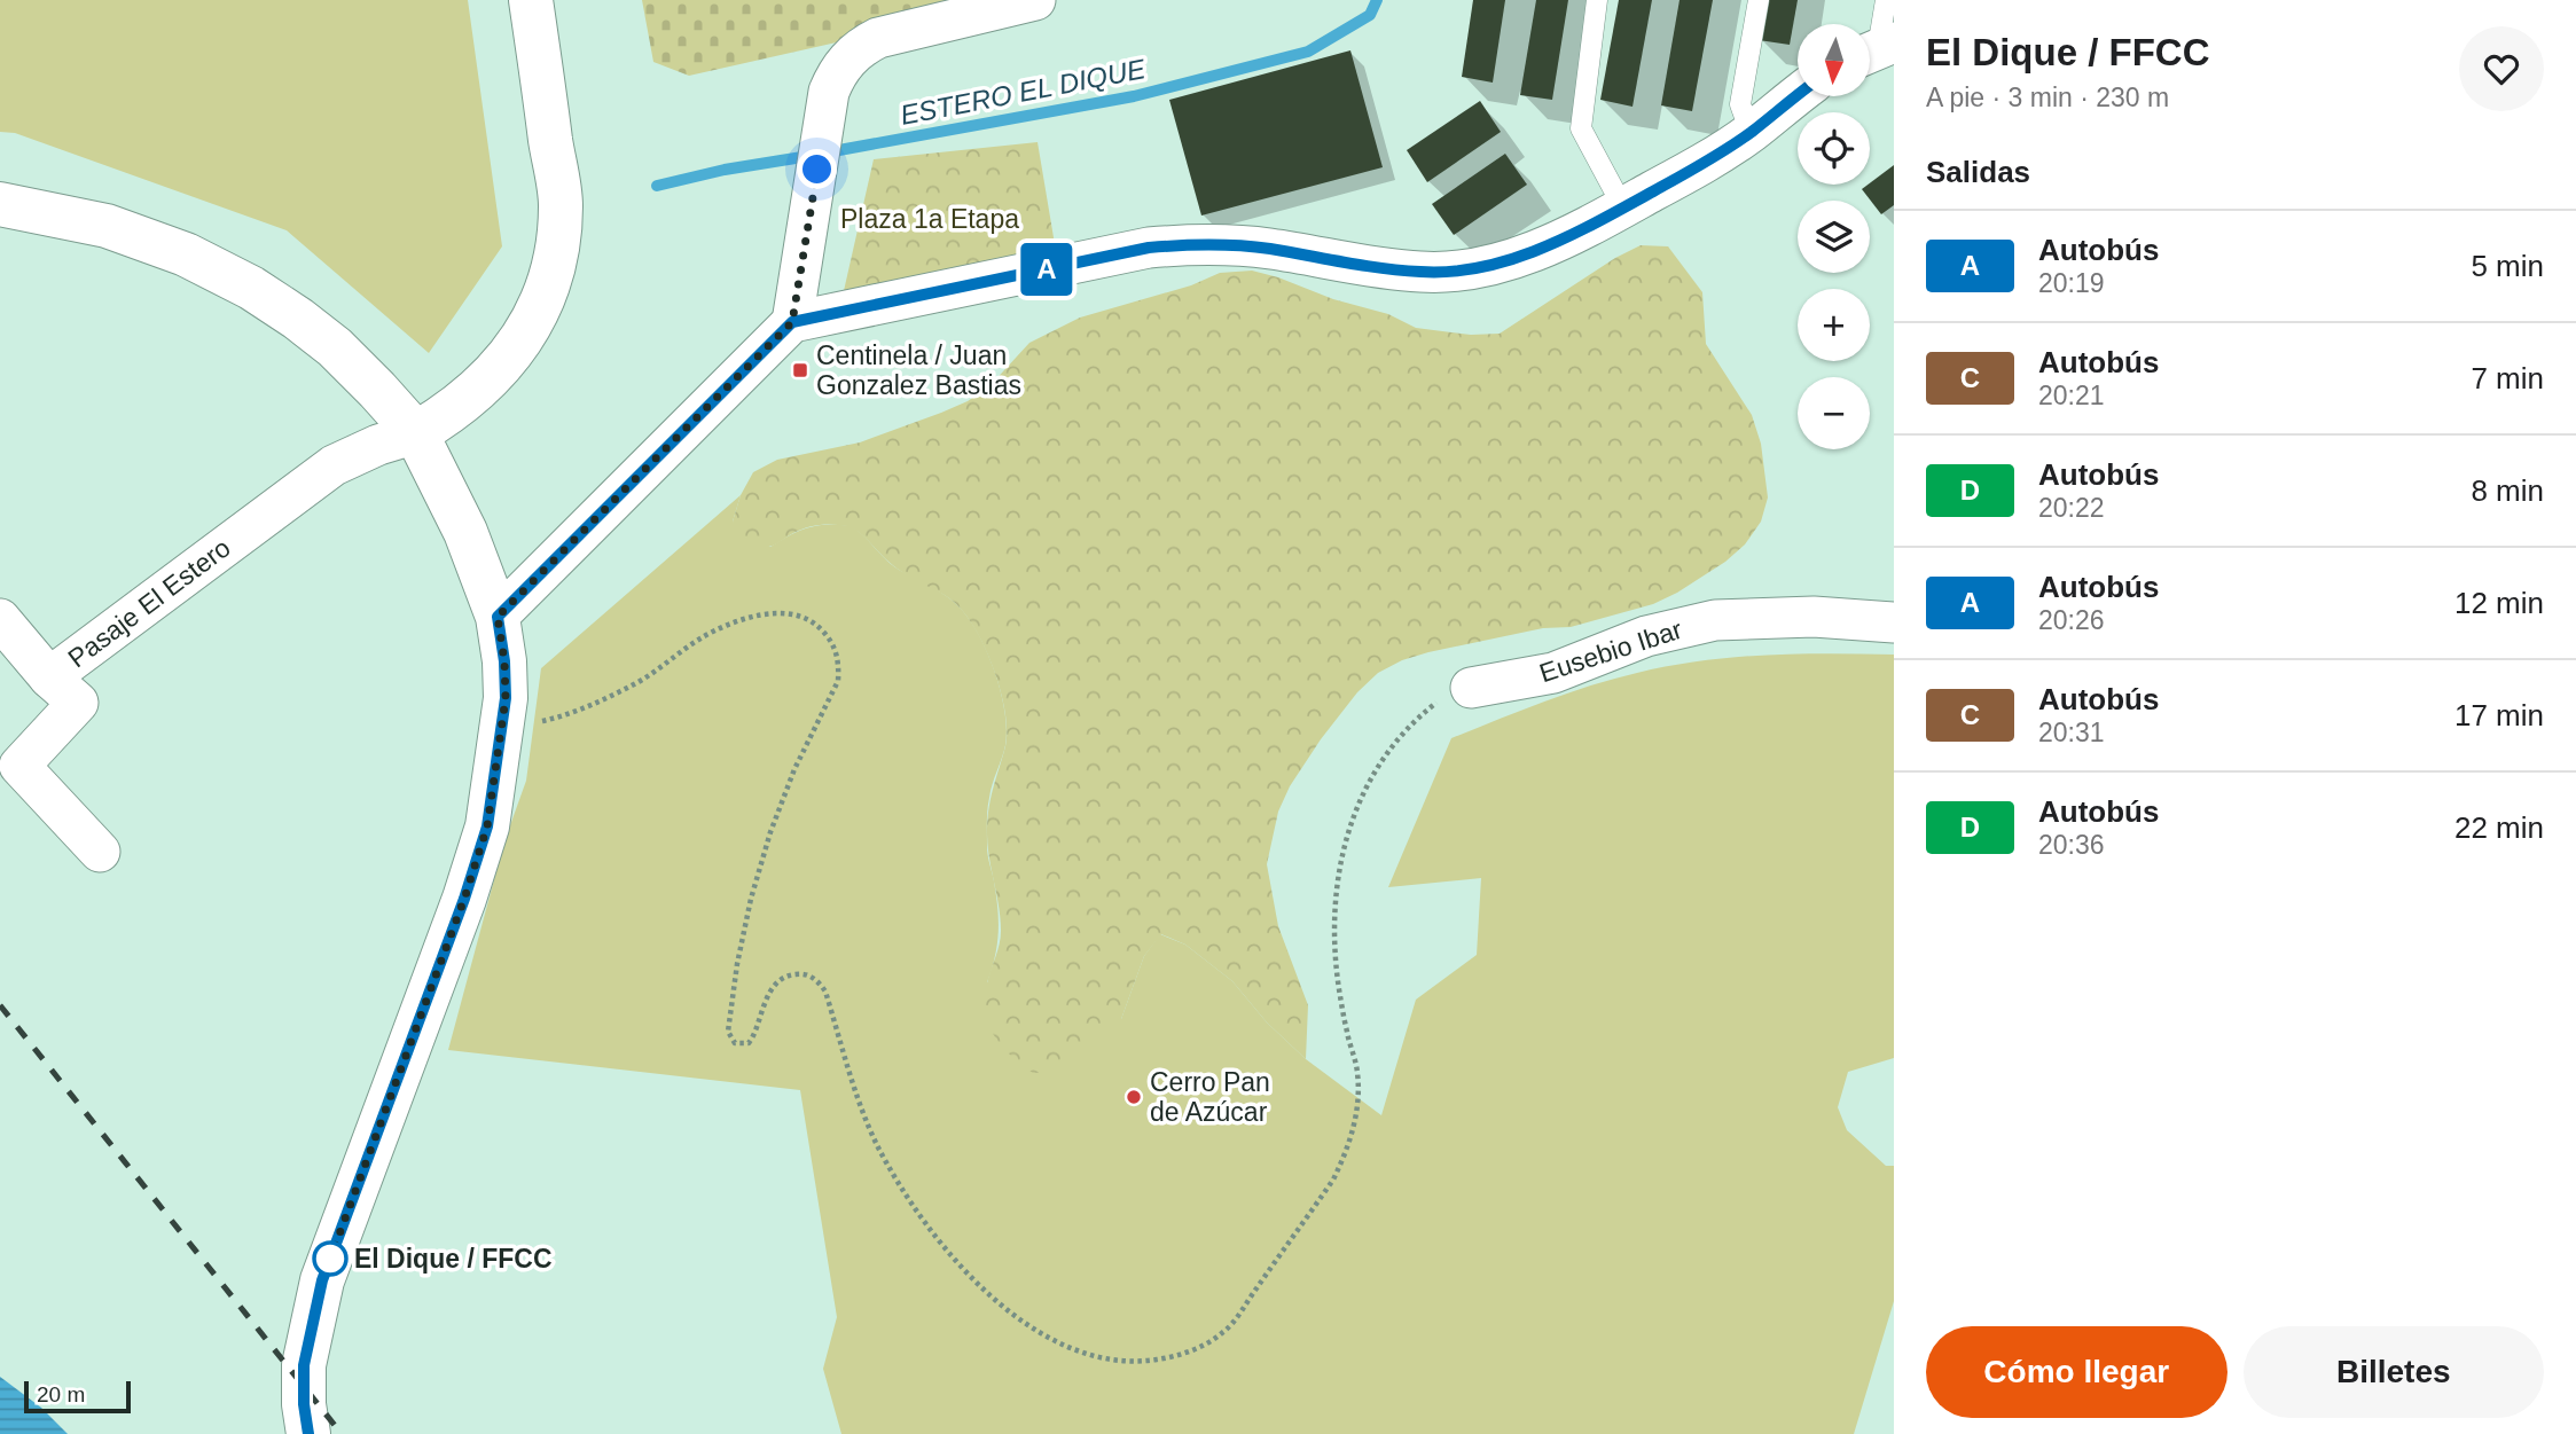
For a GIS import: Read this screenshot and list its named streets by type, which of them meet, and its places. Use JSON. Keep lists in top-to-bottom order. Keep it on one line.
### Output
{"streets":{"street":["Pasaje El Estero","Eusebio Ibar"]},"water":["ESTERO EL DIQUE"],"parks":["Plaza 1a Etapa"],"places":{"transit":["Centinela / Juan Gonzalez Bastias"],"other":["Cerro Pan de Azúcar","El Dique / FFCC"]},"lines":["bus line A"],"scale_bar":"20 m","north":"bottom","page":{"on_map":"A","heading":[["El Dique / FFCC","A pie · 3 min · 230 m"],"Salidas"],"map_buttons":["+","−"],"list":[{"mark":"A","name":"Autobús","note":"20:19","value":"5 min"},{"mark":"C","name":"Autobús","note":"20:21","value":"7 min"},{"mark":"D","name":"Autobús","note":"20:22","value":"8 min"},{"mark":"A","name":"Autobús","note":"20:26","value":"12 min"},{"mark":"C","name":"Autobús","note":"20:31","value":"17 min"},{"mark":"D","name":"Autobús","note":"20:36","value":"22 min"}],"buttons":["Cómo llegar","Billetes"],"scale":"20 m"}}
